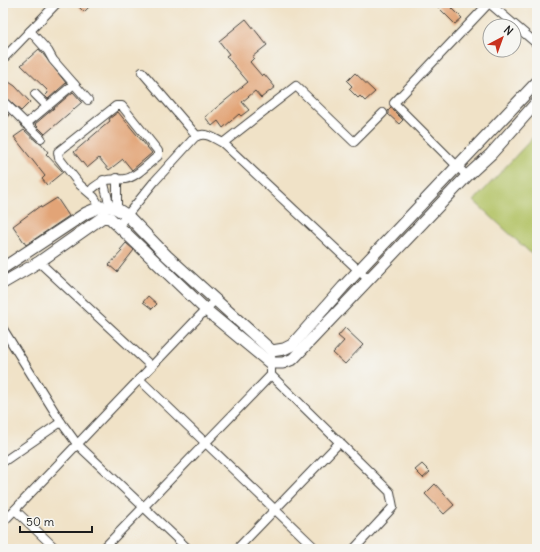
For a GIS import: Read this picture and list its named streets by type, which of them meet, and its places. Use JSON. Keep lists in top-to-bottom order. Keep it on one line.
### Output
{"scale_bar":"50 m","north":"top right"}
